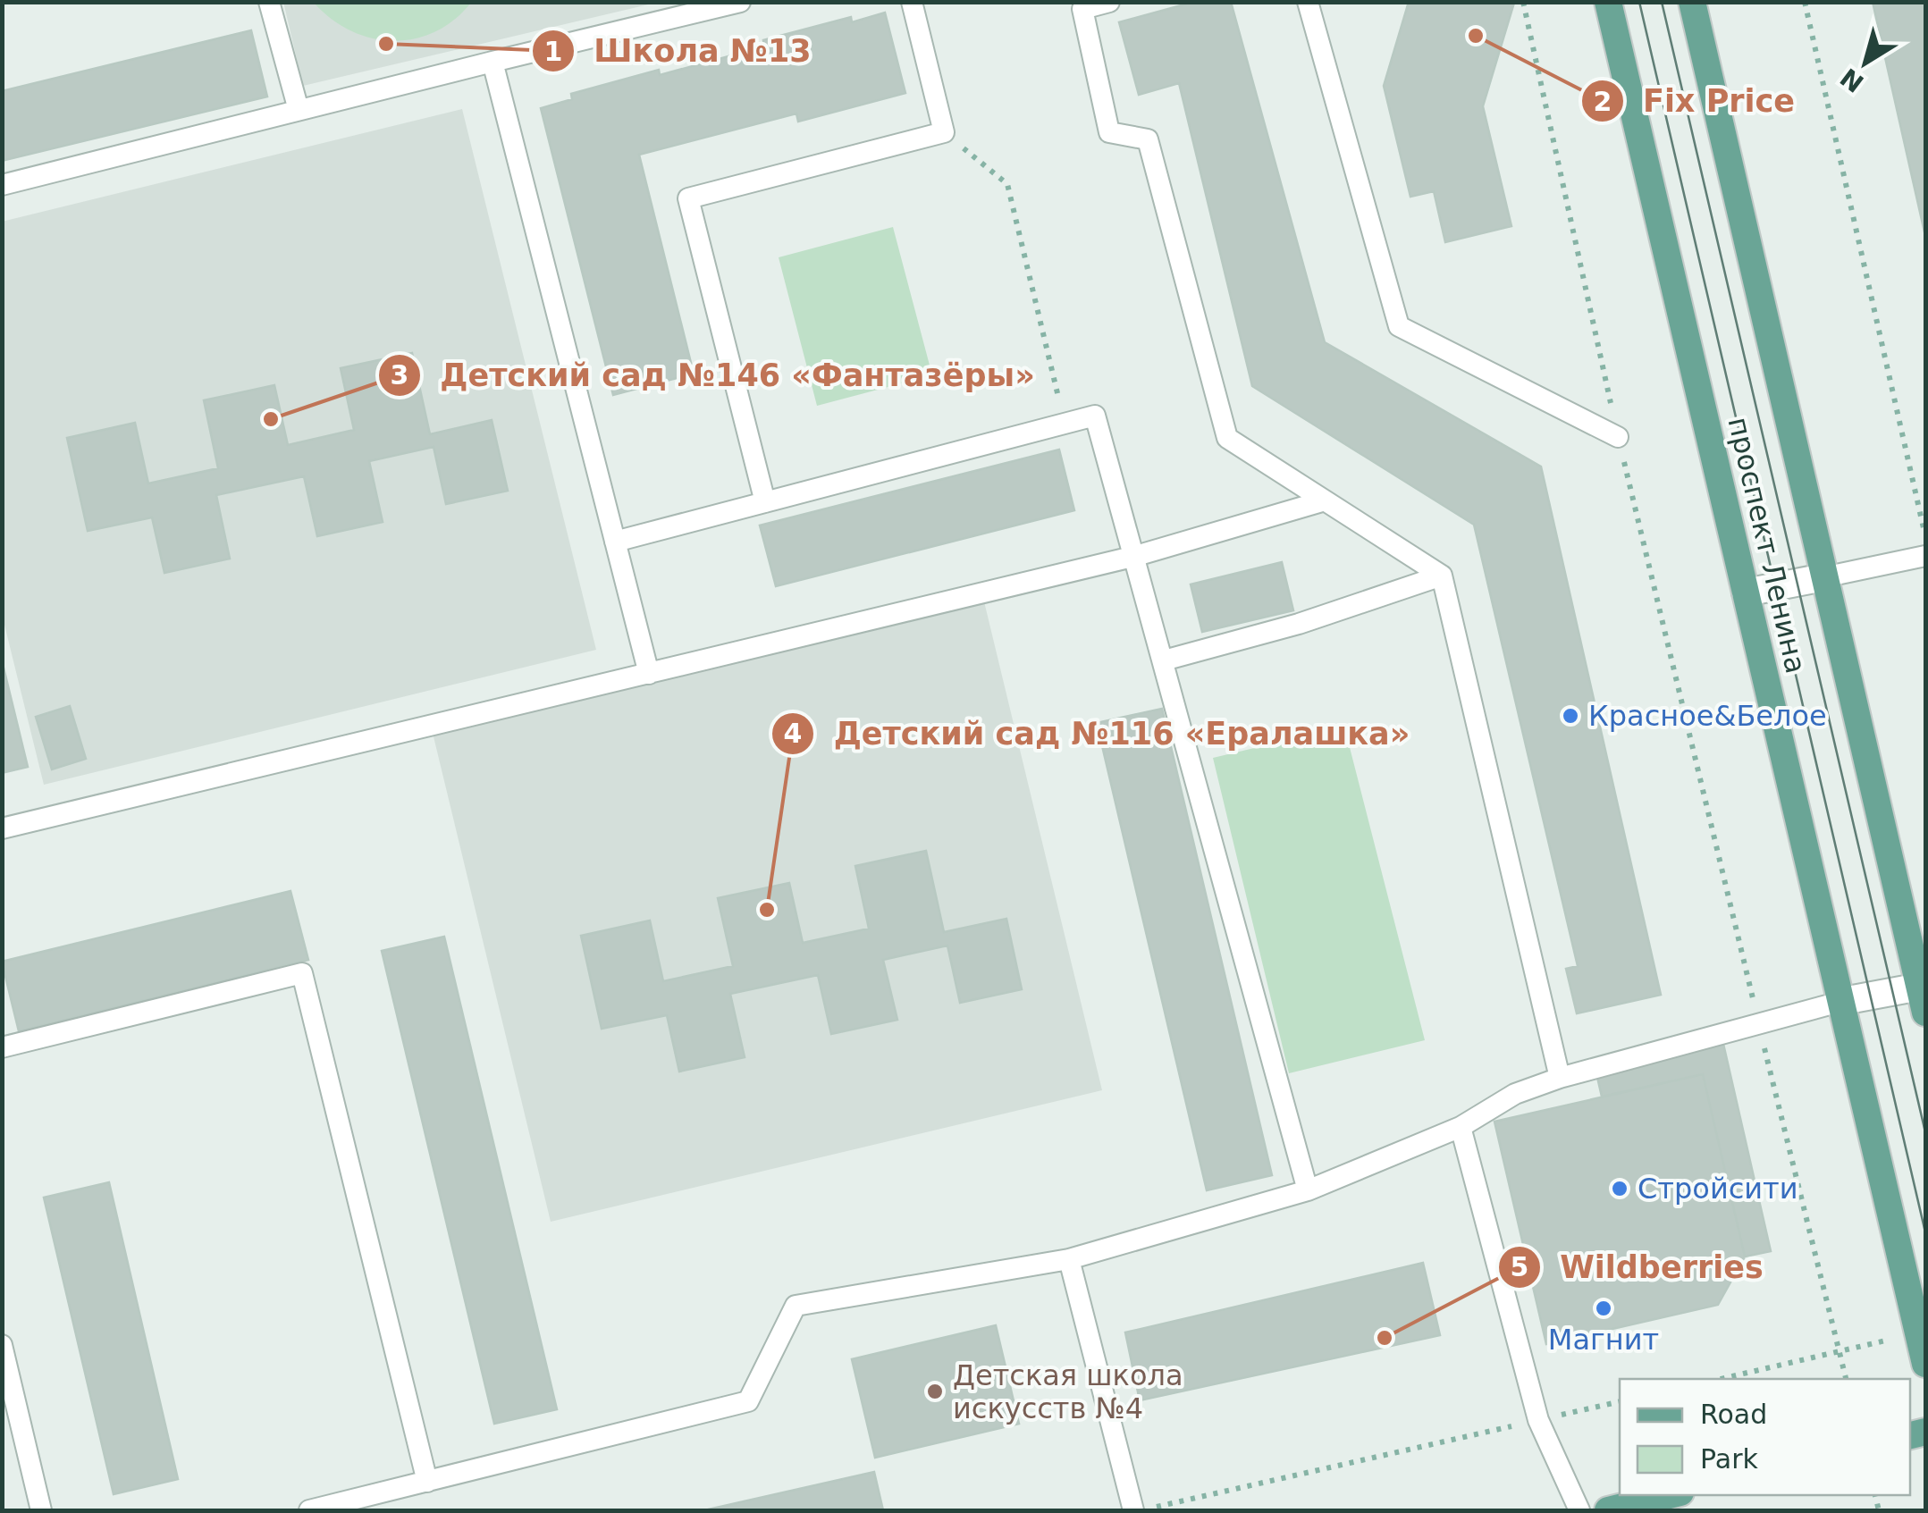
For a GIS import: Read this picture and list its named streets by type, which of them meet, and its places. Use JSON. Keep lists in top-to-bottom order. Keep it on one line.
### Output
{"streets":{"main road":["проспект Ленина"]},"places":["Fix Price","Школа №13","Детский сад №146 «Фантазёры»","Красное&Белое","Детский сад №116 «Ералашка»","Стройсити","Магнит","Wildberries","Детская школа искусств №4"],"legend":["Road","Park"],"north":"bottom left"}
